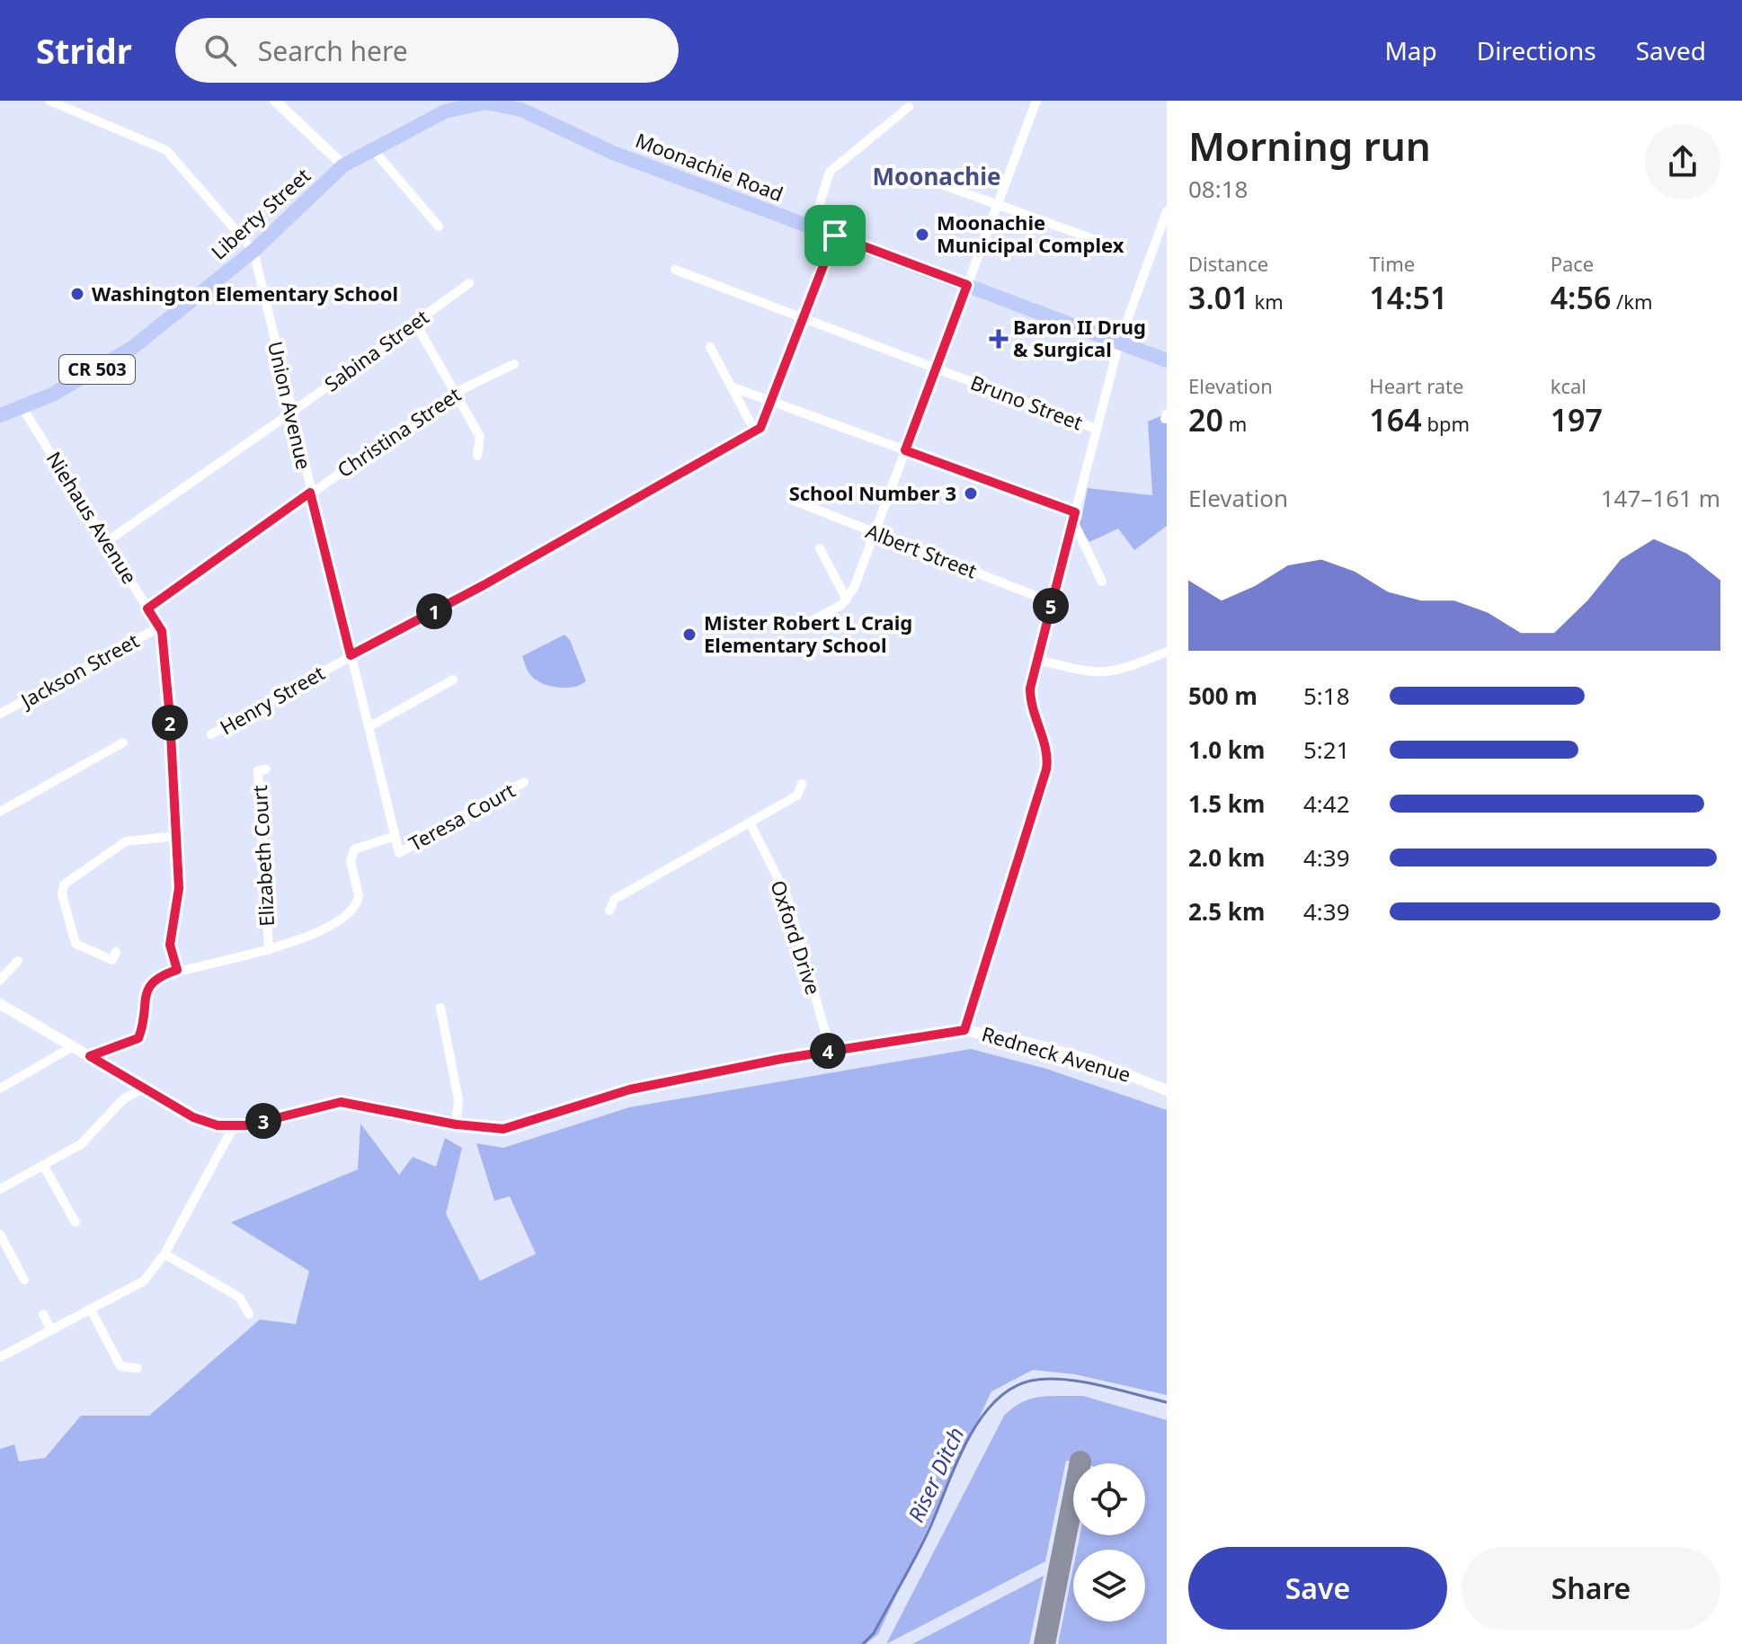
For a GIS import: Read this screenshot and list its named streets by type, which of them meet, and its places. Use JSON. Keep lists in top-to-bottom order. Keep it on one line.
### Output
{"streets":{"main road":["Moonachie Road","Liberty Street","CR 503"],"street":["Sabina Street","Bruno Street","Union Avenue","Christina Street","Niehaus Avenue","Albert Street","Jackson Street","Henry Street","Teresa Court","Elizabeth Court","Oxford Drive","Redneck Avenue"]},"crossings":[["Moonachie Road","Liberty Street"],["Liberty Street","Union Avenue"],["Liberty Street","Niehaus Avenue"],["Sabina Street","Union Avenue"],["Sabina Street","Niehaus Avenue"],["Union Avenue","Christina Street"],["Union Avenue","Henry Street"],["Union Avenue","Teresa Court"],["Christina Street","Niehaus Avenue"],["Niehaus Avenue","Jackson Street"],["Oxford Drive","Redneck Avenue"]],"districts":["Moonachie"],"water":["Riser Ditch"],"places":{"other":["Moonachie Municipal Complex","Washington Elementary School","School Number 3","Mister Robert L Craig Elementary School"],"health":["Baron II Drug & Surgical"]},"page":{"header":"Stridr","search":"Search here","nav":["Map","Directions","Saved"],"heading":["Morning run","08:18"],"stats":[["Distance","3.01 km"],["Time","14:51"],["Pace","4:56 /km"],["Elevation","20 m"],["Heart rate","164 bpm"],["kcal","197"]],"chart":["Elevation","147–161 m"],"pins":["5","1","2","4","3"],"list":[{"name":"500 m","note":"5:18"},{"name":"1.0 km","note":"5:21"},{"name":"1.5 km","note":"4:42"},{"name":"2.0 km","note":"4:39"},{"name":"2.5 km","note":"4:39"}],"buttons":["Save","Share"]}}
